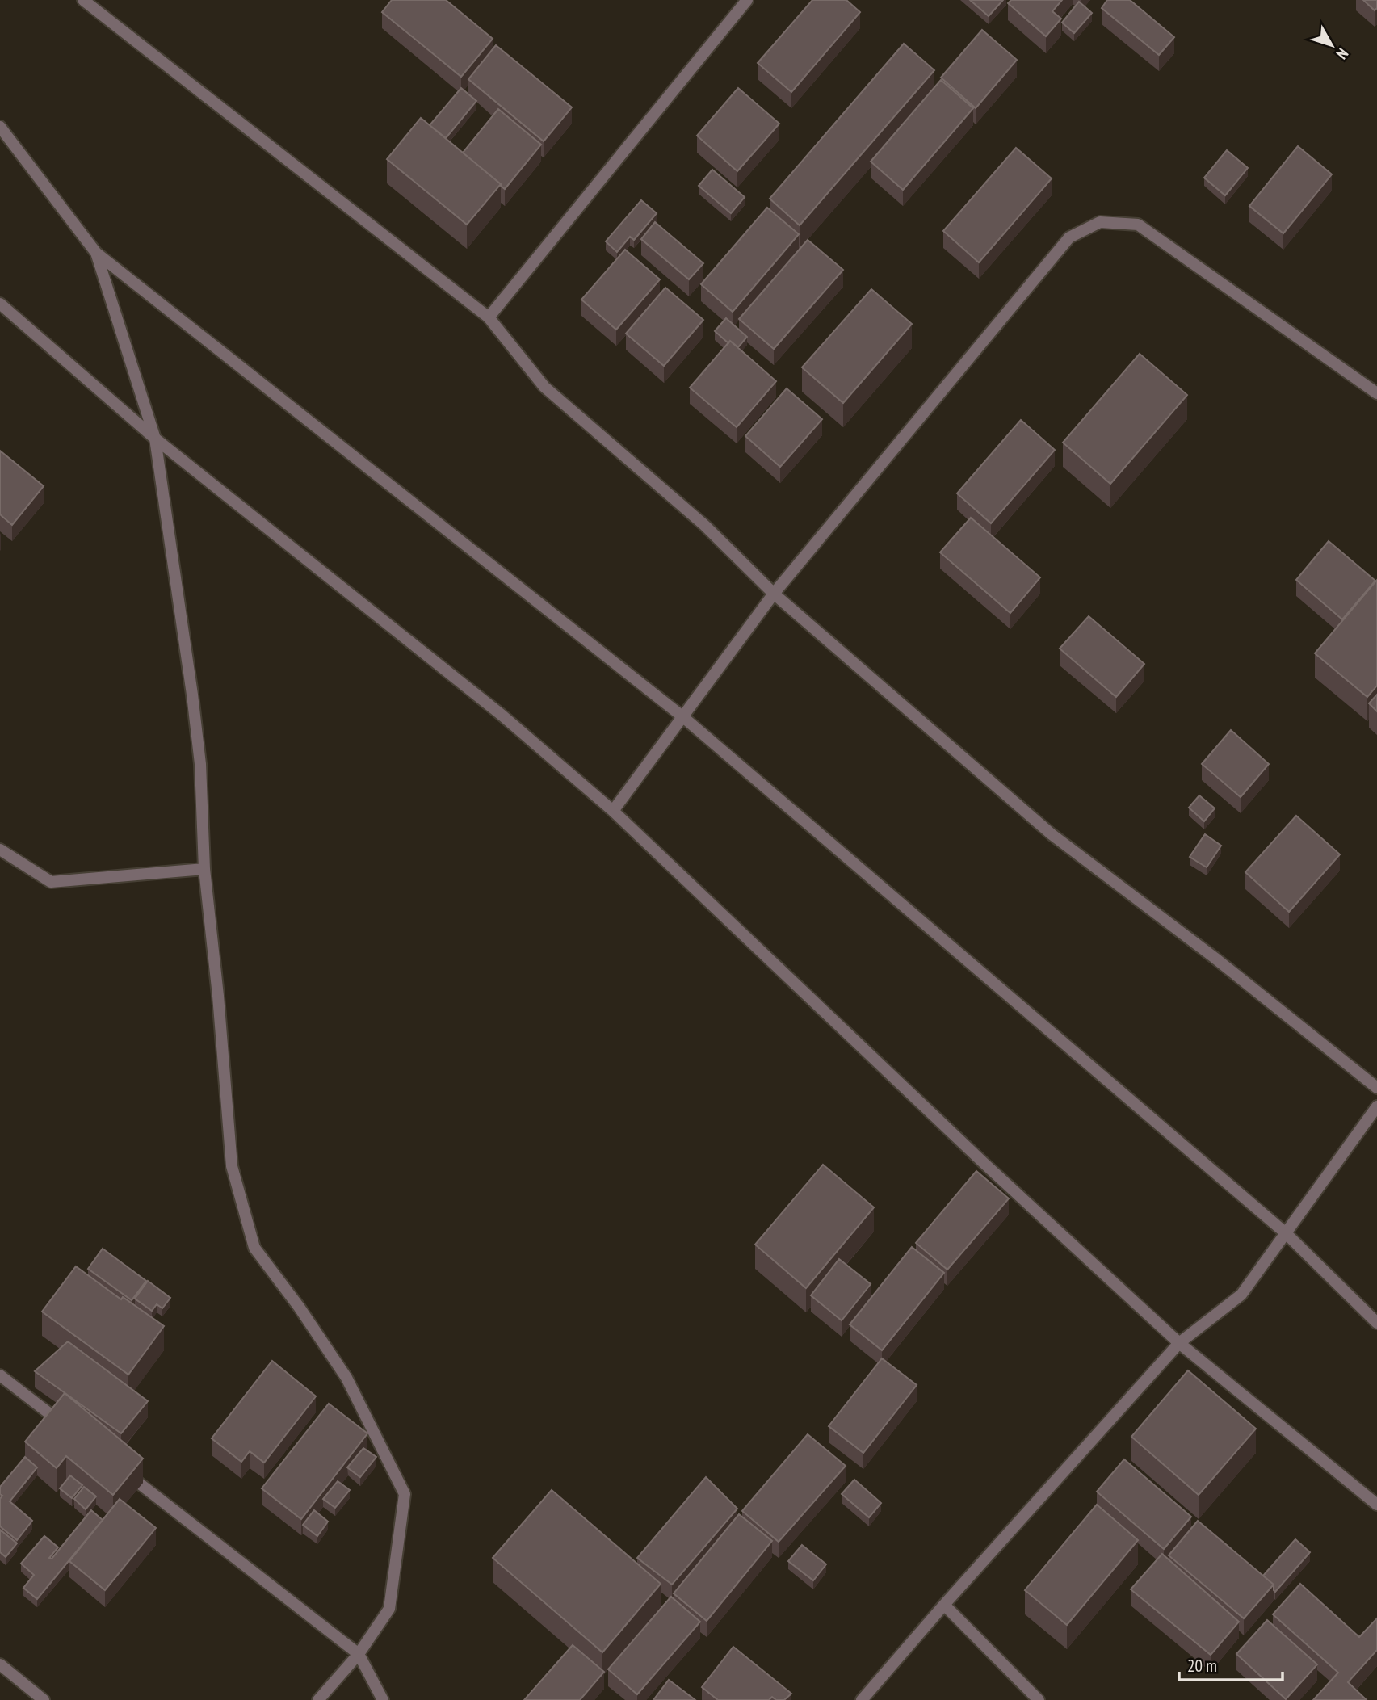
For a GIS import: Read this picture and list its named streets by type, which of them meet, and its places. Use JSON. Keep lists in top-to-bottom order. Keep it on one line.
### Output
{"scale_bar":"20 m","north":"bottom right"}
